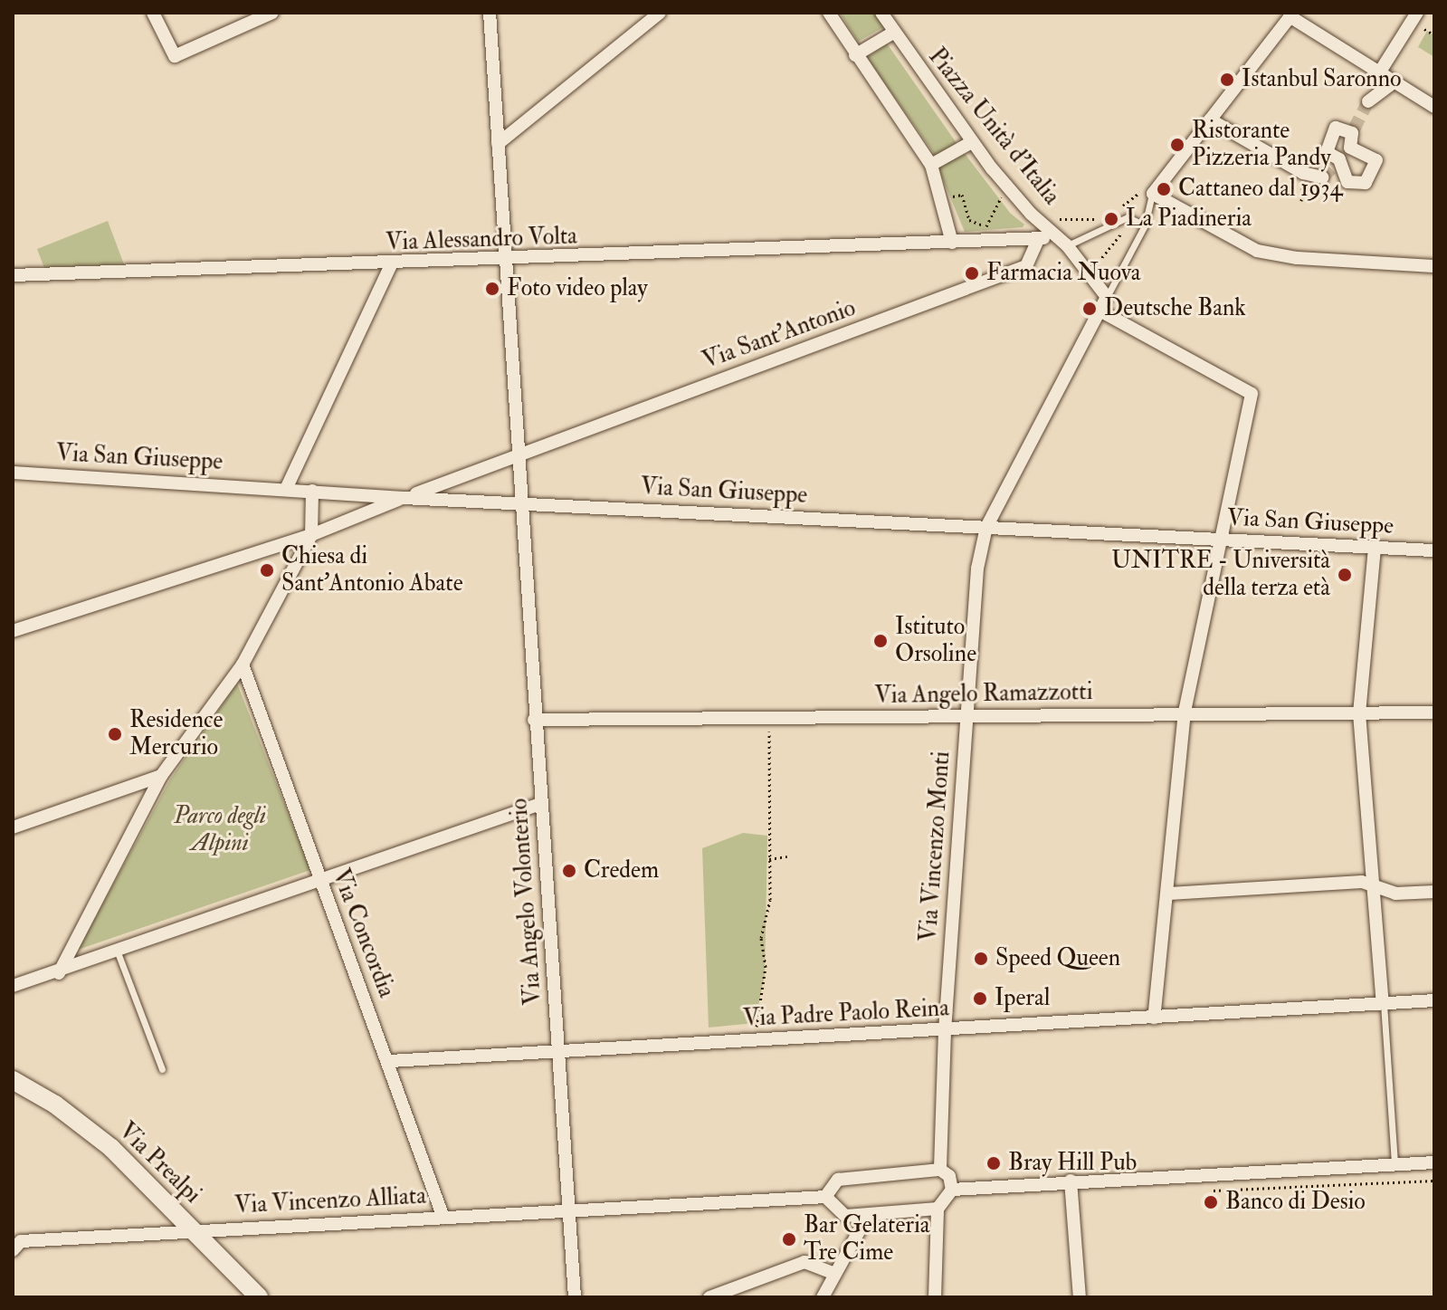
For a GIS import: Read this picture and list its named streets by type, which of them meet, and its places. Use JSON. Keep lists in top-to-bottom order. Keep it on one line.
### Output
{"streets":{"street":["Piazza Unità d'Italia","Via Alessandro Volta","Via Sant'Antonio","Via San Giuseppe","Via Angelo Ramazzotti","Via Vincenzo Monti","Via Angelo Volonterio","Via Concordia","Via Padre Paolo Reina","Via Prealpi","Via Vincenzo Alliata"]},"crossings":[["Piazza Unità d'Italia","Via Alessandro Volta"],["Piazza Unità d'Italia","Via Sant'Antonio"],["Via Alessandro Volta","Via Angelo Volonterio"],["Via Sant'Antonio","Via San Giuseppe"],["Via Sant'Antonio","Via Angelo Volonterio"],["Via San Giuseppe","Via Vincenzo Monti"],["Via San Giuseppe","Via Angelo Volonterio"],["Via Angelo Ramazzotti","Via Vincenzo Monti"],["Via Angelo Ramazzotti","Via Angelo Volonterio"],["Via Vincenzo Monti","Via Padre Paolo Reina"],["Via Angelo Volonterio","Via Padre Paolo Reina"],["Via Angelo Volonterio","Via Vincenzo Alliata"],["Via Concordia","Via Padre Paolo Reina"],["Via Concordia","Via Vincenzo Alliata"],["Via Prealpi","Via Vincenzo Alliata"]],"parks":["Parco degli Alpini"],"places":["Istanbul Saronno","Ristorante Pizzeria Pandy","Cattaneo dal 1934","La Piadineria","Farmacia Nuova","Foto video play","Deutsche Bank","Chiesa di Sant'Antonio Abate","UNITRE - Università della terza età","Istituto Orsoline","Residence Mercurio","Credem","Speed Queen","Iperal","Bray Hill Pub","Banco di Desio","Bar Gelateria Tre Cime"]}
